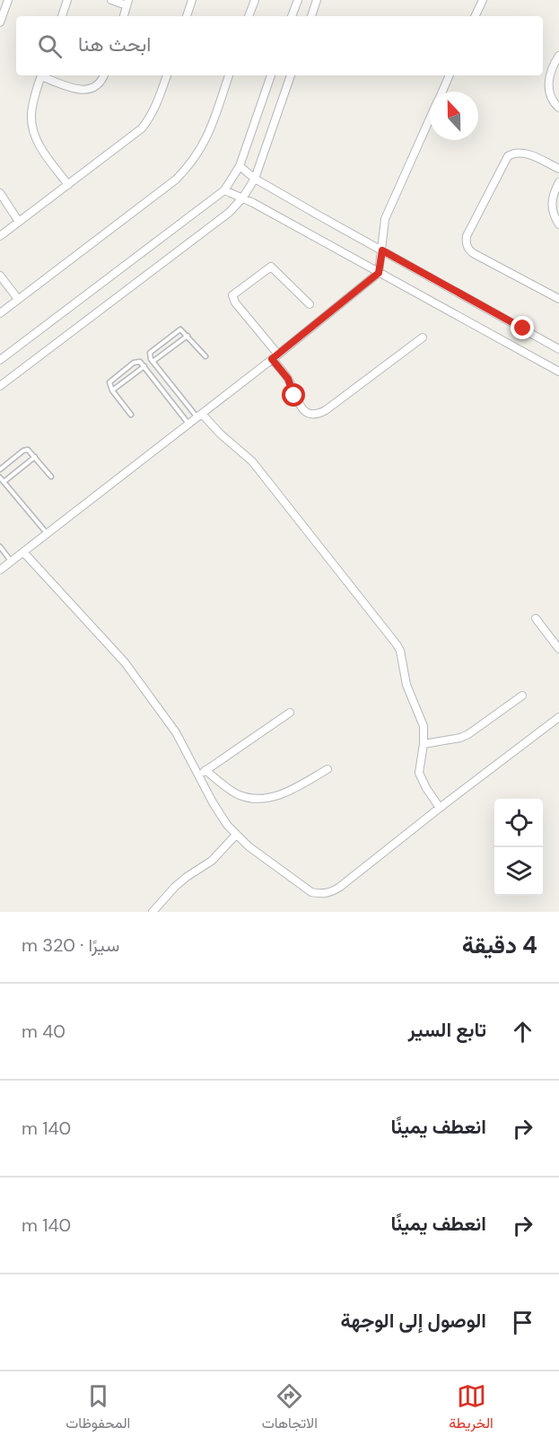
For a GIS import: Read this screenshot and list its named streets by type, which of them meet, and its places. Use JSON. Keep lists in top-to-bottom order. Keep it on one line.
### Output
{"north":"top","page":{"search":"ابحث هنا","heading":["4 دقيقة","سيرًا · 320 m"],"list":[["تابع السير","40 m"],["انعطف يمينًا","140 m"],["انعطف يمينًا","140 m"],"الوصول إلى الوجهة"],"nav":["الخريطة","الاتجاهات","المحفوظات"]}}
